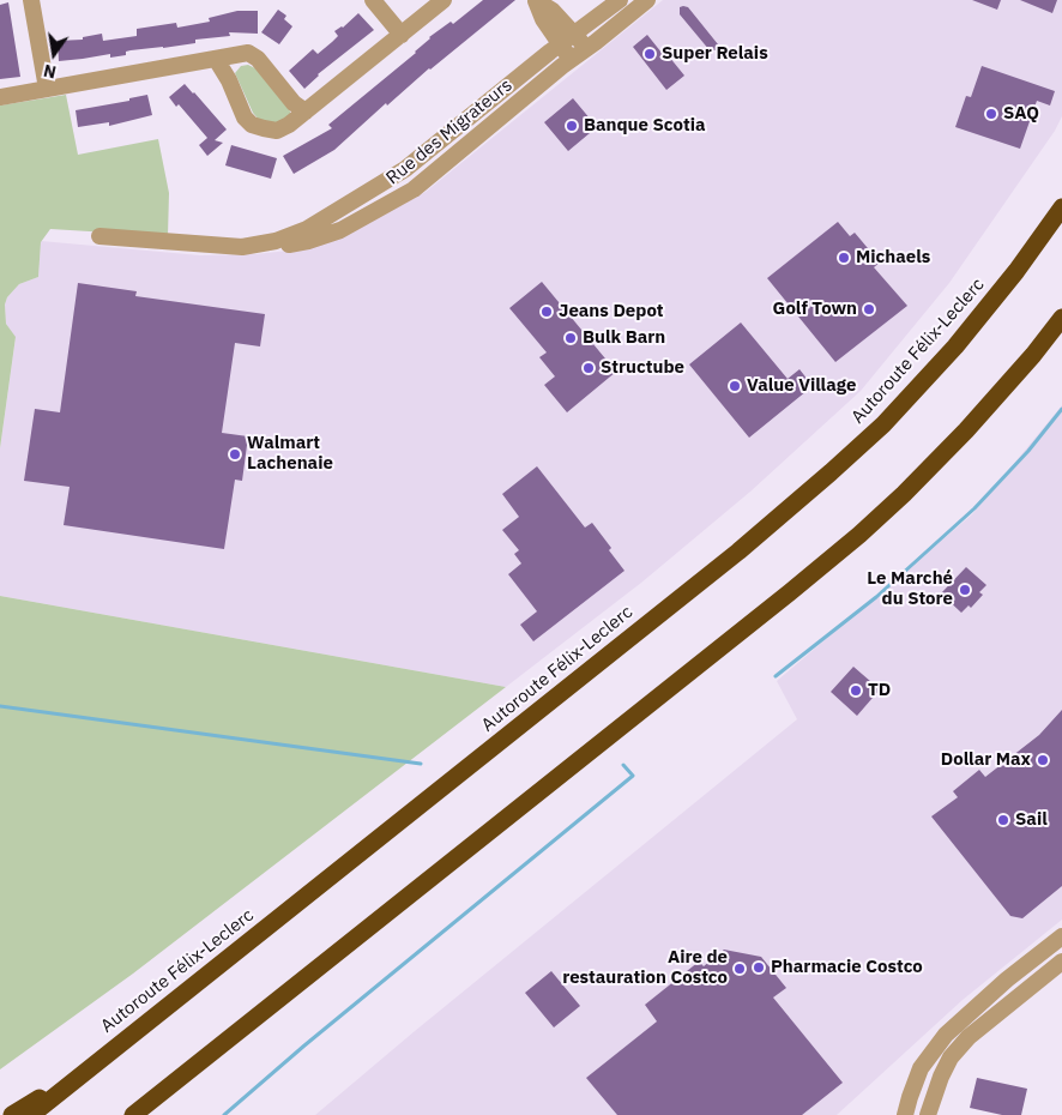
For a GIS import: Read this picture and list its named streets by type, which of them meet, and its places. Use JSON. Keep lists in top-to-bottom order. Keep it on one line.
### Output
{"streets":{"highway":["Autoroute Félix-Leclerc"],"street":["Rue des Migrateurs"]},"places":["Super Relais","SAQ","Banque Scotia","Michaels","Golf Town","Jeans Depot","Bulk Barn","Structube","Value Village","Walmart Lachenaie","Le Marché du Store","TD","Dollar Max","Sail","Pharmacie Costco","Aire de restauration Costco"],"north":"bottom"}
